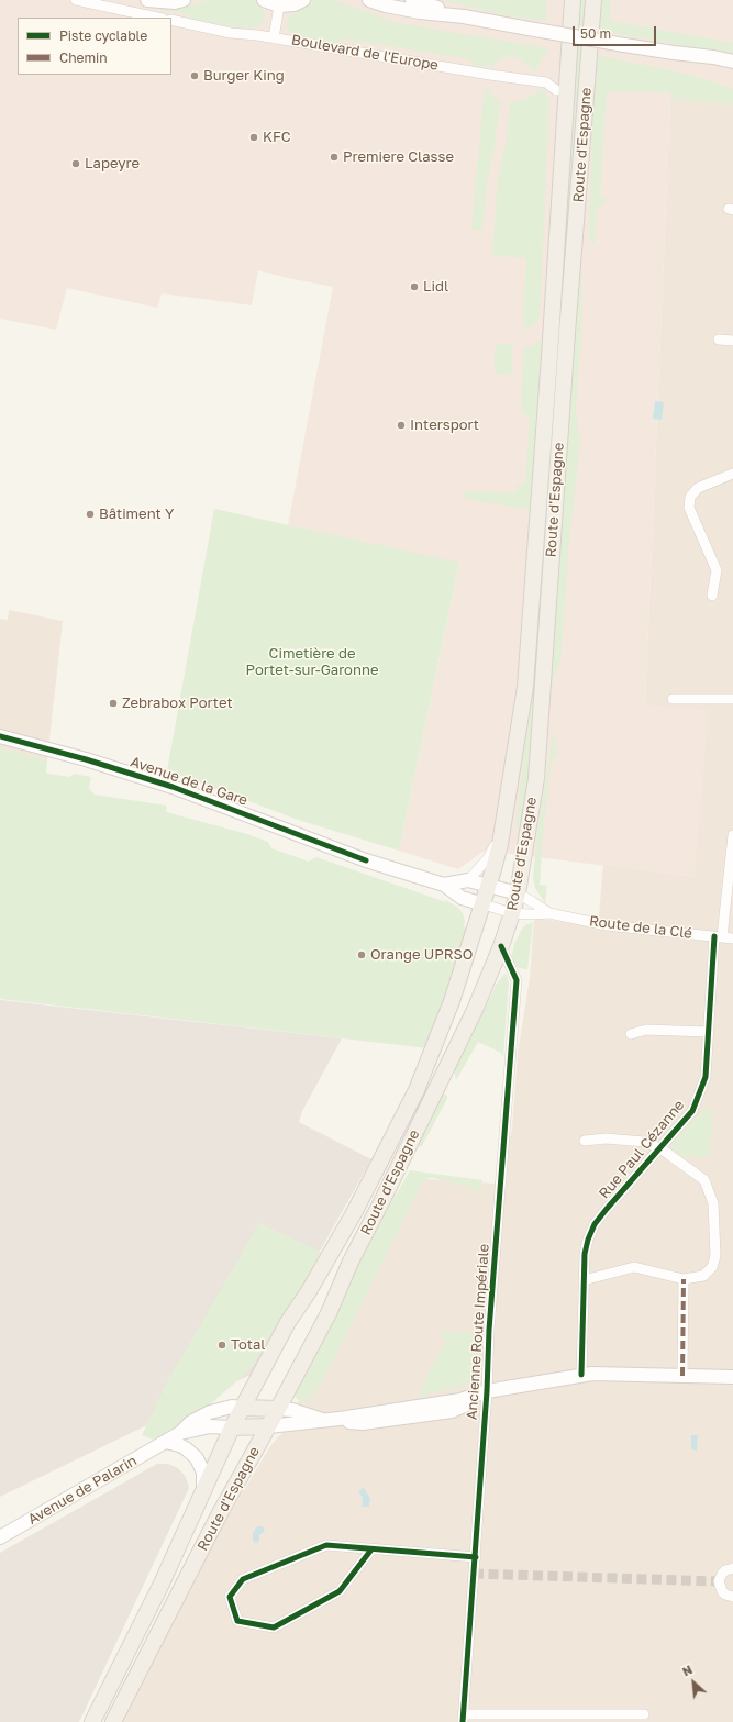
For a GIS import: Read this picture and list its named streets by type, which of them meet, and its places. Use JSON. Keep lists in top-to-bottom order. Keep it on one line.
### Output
{"streets":{"main road":["Route d'Espagne"],"street":["Boulevard de l'Europe","Avenue de la Gare","Route de la Clé","Rue Paul Cézanne","Ancienne Route Impériale","Avenue de Palarin"]},"crossings":[["Route d'Espagne","Avenue de la Gare"],["Route d'Espagne","Route de la Clé"],["Route d'Espagne","Ancienne Route Impériale"],["Route d'Espagne","Avenue de Palarin"],["Avenue de la Gare","Route de la Clé"],["Route de la Clé","Rue Paul Cézanne"]],"parks":["Cimetière de Portet-sur-Garonne"],"places":["Burger King","KFC","Premiere Classe","Lapeyre","Lidl","Intersport","Bâtiment Y","Zebrabox Portet","Orange UPRSO","Total"],"legend":["Piste cyclable","Chemin"],"scale_bar":"50 m","north":"top left"}
